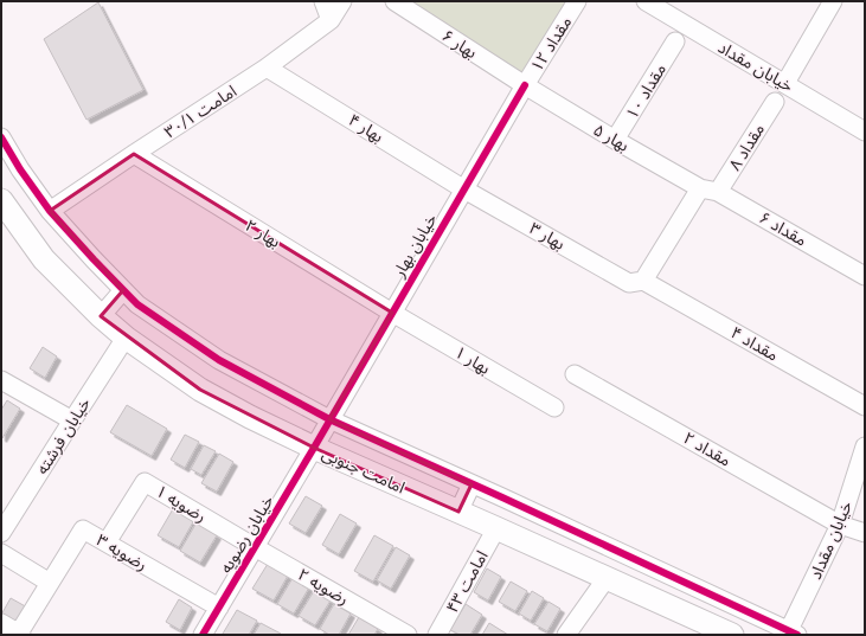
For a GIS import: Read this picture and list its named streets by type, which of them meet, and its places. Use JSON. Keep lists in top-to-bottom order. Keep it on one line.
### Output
{"streets":{"main road":["امامت جنوبی"],"street":["بهار ۶","مقداد ۱۲","خیابان مقداد","مقداد ۱۰","امامت ۳۰/۱","بهار ۴","بهار ۵","مقداد ۸","مقداد ۶","بهار ۲","بهار ۳","خیابان بهار","مقداد ۴","بهار ۱","خیابان فرشته","مقداد ۲","رضویه ۱","خیابان رضویه","رضویه ۳","امامت ۴۳","رضویه ۲"]},"crossings":[["بهار ۶","مقداد ۱۲"],["بهار ۶","بهار ۵"],["بهار ۶","خیابان بهار"],["مقداد ۱۲","بهار ۵"],["مقداد ۱۲","خیابان بهار"],["خیابان مقداد","مقداد ۲"],["مقداد ۱۰","بهار ۵"],["امامت ۳۰/۱","بهار ۴"],["امامت ۳۰/۱","بهار ۲"],["بهار ۴","بهار ۳"],["بهار ۴","خیابان بهار"],["بهار ۵","مقداد ۶"],["بهار ۵","خیابان بهار"],["مقداد ۸","مقداد ۶"],["بهار ۲","خیابان بهار"],["بهار ۲","بهار ۱"],["بهار ۳","خیابان بهار"],["بهار ۳","مقداد ۴"],["خیابان بهار","بهار ۱"],["خیابان بهار","خیابان رضویه"],["خیابان فرشته","امامت جنوبی"],["امامت جنوبی","خیابان رضویه"],["امامت جنوبی","امامت ۴۳"],["رضویه ۱","خیابان رضویه"],["رضویه ۱","رضویه ۳"],["رضویه ۱","رضویه ۲"],["خیابان رضویه","رضویه ۳"],["خیابان رضویه","رضویه ۲"]]}
